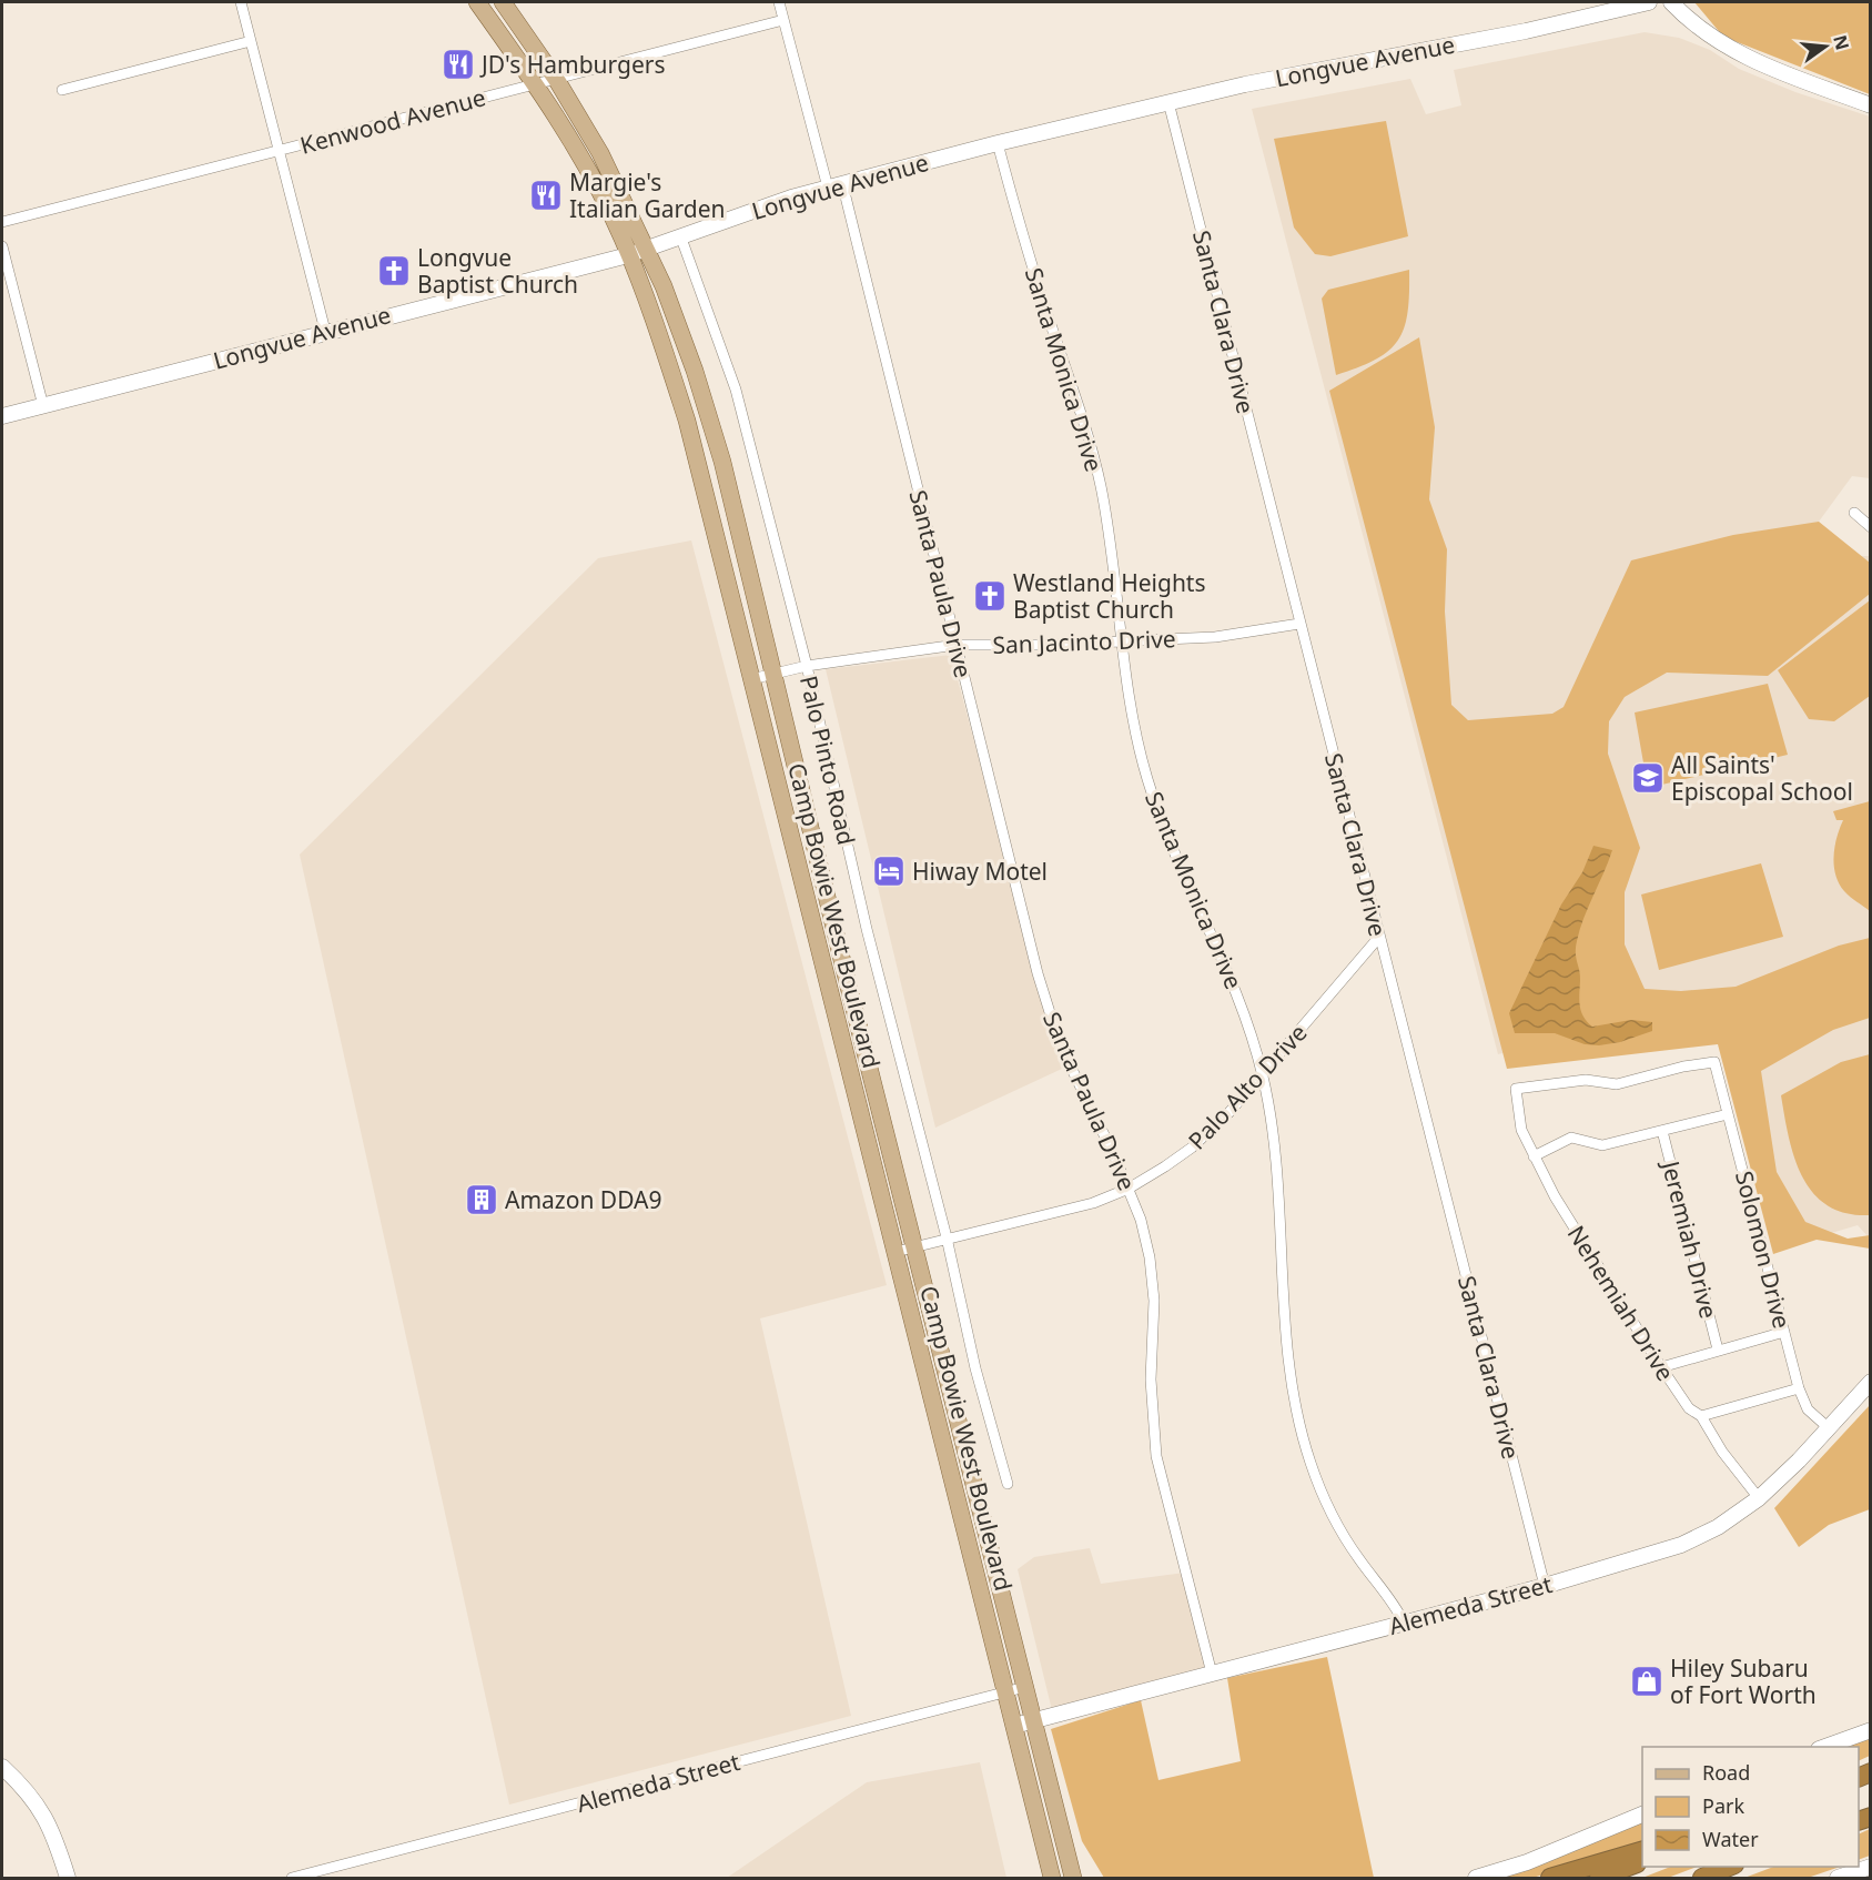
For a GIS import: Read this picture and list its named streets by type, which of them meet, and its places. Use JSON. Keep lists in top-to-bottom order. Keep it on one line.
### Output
{"streets":{"main road":["Longvue Avenue","Camp Bowie West Boulevard","Alemeda Street"],"street":["Kenwood Avenue","Santa Clara Drive","Santa Monica Drive","Santa Paula Drive","San Jacinto Drive","Palo Pinto Road","Palo Alto Drive","Jeremiah Drive","Solomon Drive","Nehemiah Drive"]},"crossings":[["Longvue Avenue","Santa Clara Drive"],["Longvue Avenue","Santa Monica Drive"],["Longvue Avenue","Santa Paula Drive"],["Longvue Avenue","Palo Pinto Road"],["Longvue Avenue","Camp Bowie West Boulevard"],["Kenwood Avenue","Santa Paula Drive"],["Kenwood Avenue","Camp Bowie West Boulevard"],["Santa Clara Drive","San Jacinto Drive"],["Santa Clara Drive","Palo Alto Drive"],["Santa Clara Drive","Alemeda Street"],["Santa Monica Drive","San Jacinto Drive"],["Santa Monica Drive","Palo Alto Drive"],["Santa Monica Drive","Alemeda Street"],["Santa Paula Drive","San Jacinto Drive"],["Santa Paula Drive","Palo Alto Drive"],["Santa Paula Drive","Alemeda Street"],["San Jacinto Drive","Palo Pinto Road"],["San Jacinto Drive","Camp Bowie West Boulevard"],["Palo Pinto Road","Palo Alto Drive"],["Camp Bowie West Boulevard","Palo Alto Drive"],["Camp Bowie West Boulevard","Alemeda Street"],["Solomon Drive","Nehemiah Drive"],["Solomon Drive","Alemeda Street"],["Nehemiah Drive","Alemeda Street"]],"places":{"restaurant":["JD's Hamburgers","Margie's Italian Garden"],"church":["Longvue Baptist Church","Westland Heights Baptist Church"],"school or university":["All Saints' Episcopal School"],"hotel":["Hiway Motel"],"building":["Amazon DDA9"],"shop":["Hiley Subaru of Fort Worth"]},"legend":["Road","Park","Water"],"north":"right"}
